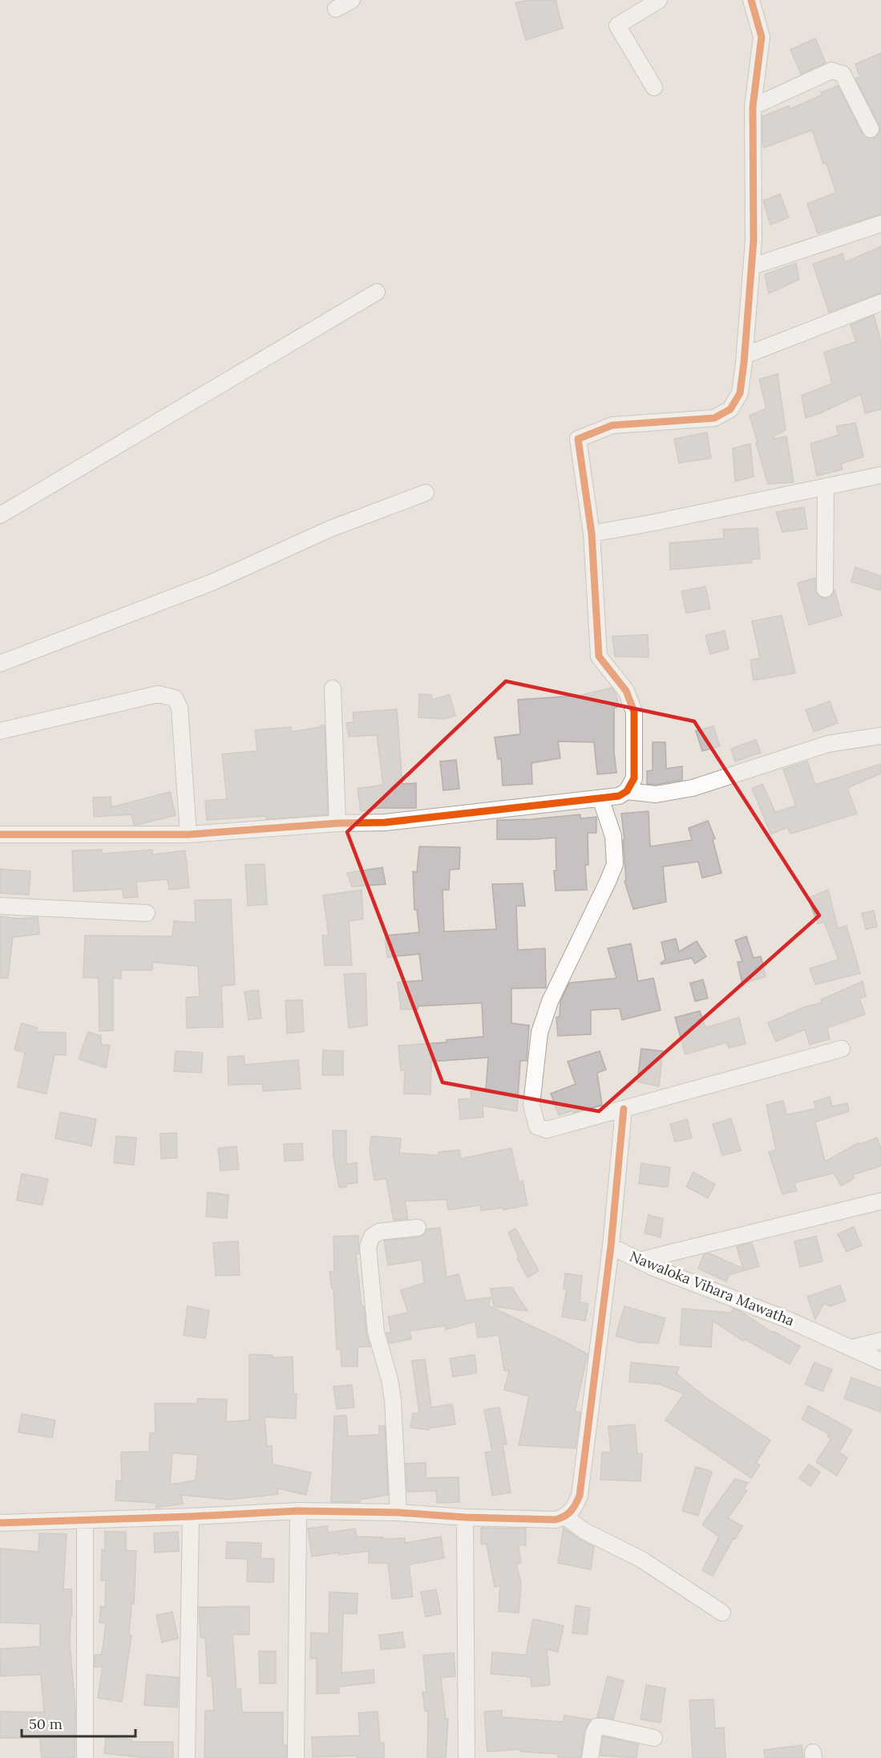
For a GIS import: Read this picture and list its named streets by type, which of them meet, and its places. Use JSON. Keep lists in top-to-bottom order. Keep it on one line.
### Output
{"streets":{"street":["Nawaloka Vihara Mawatha"]},"scale_bar":"50 m"}
